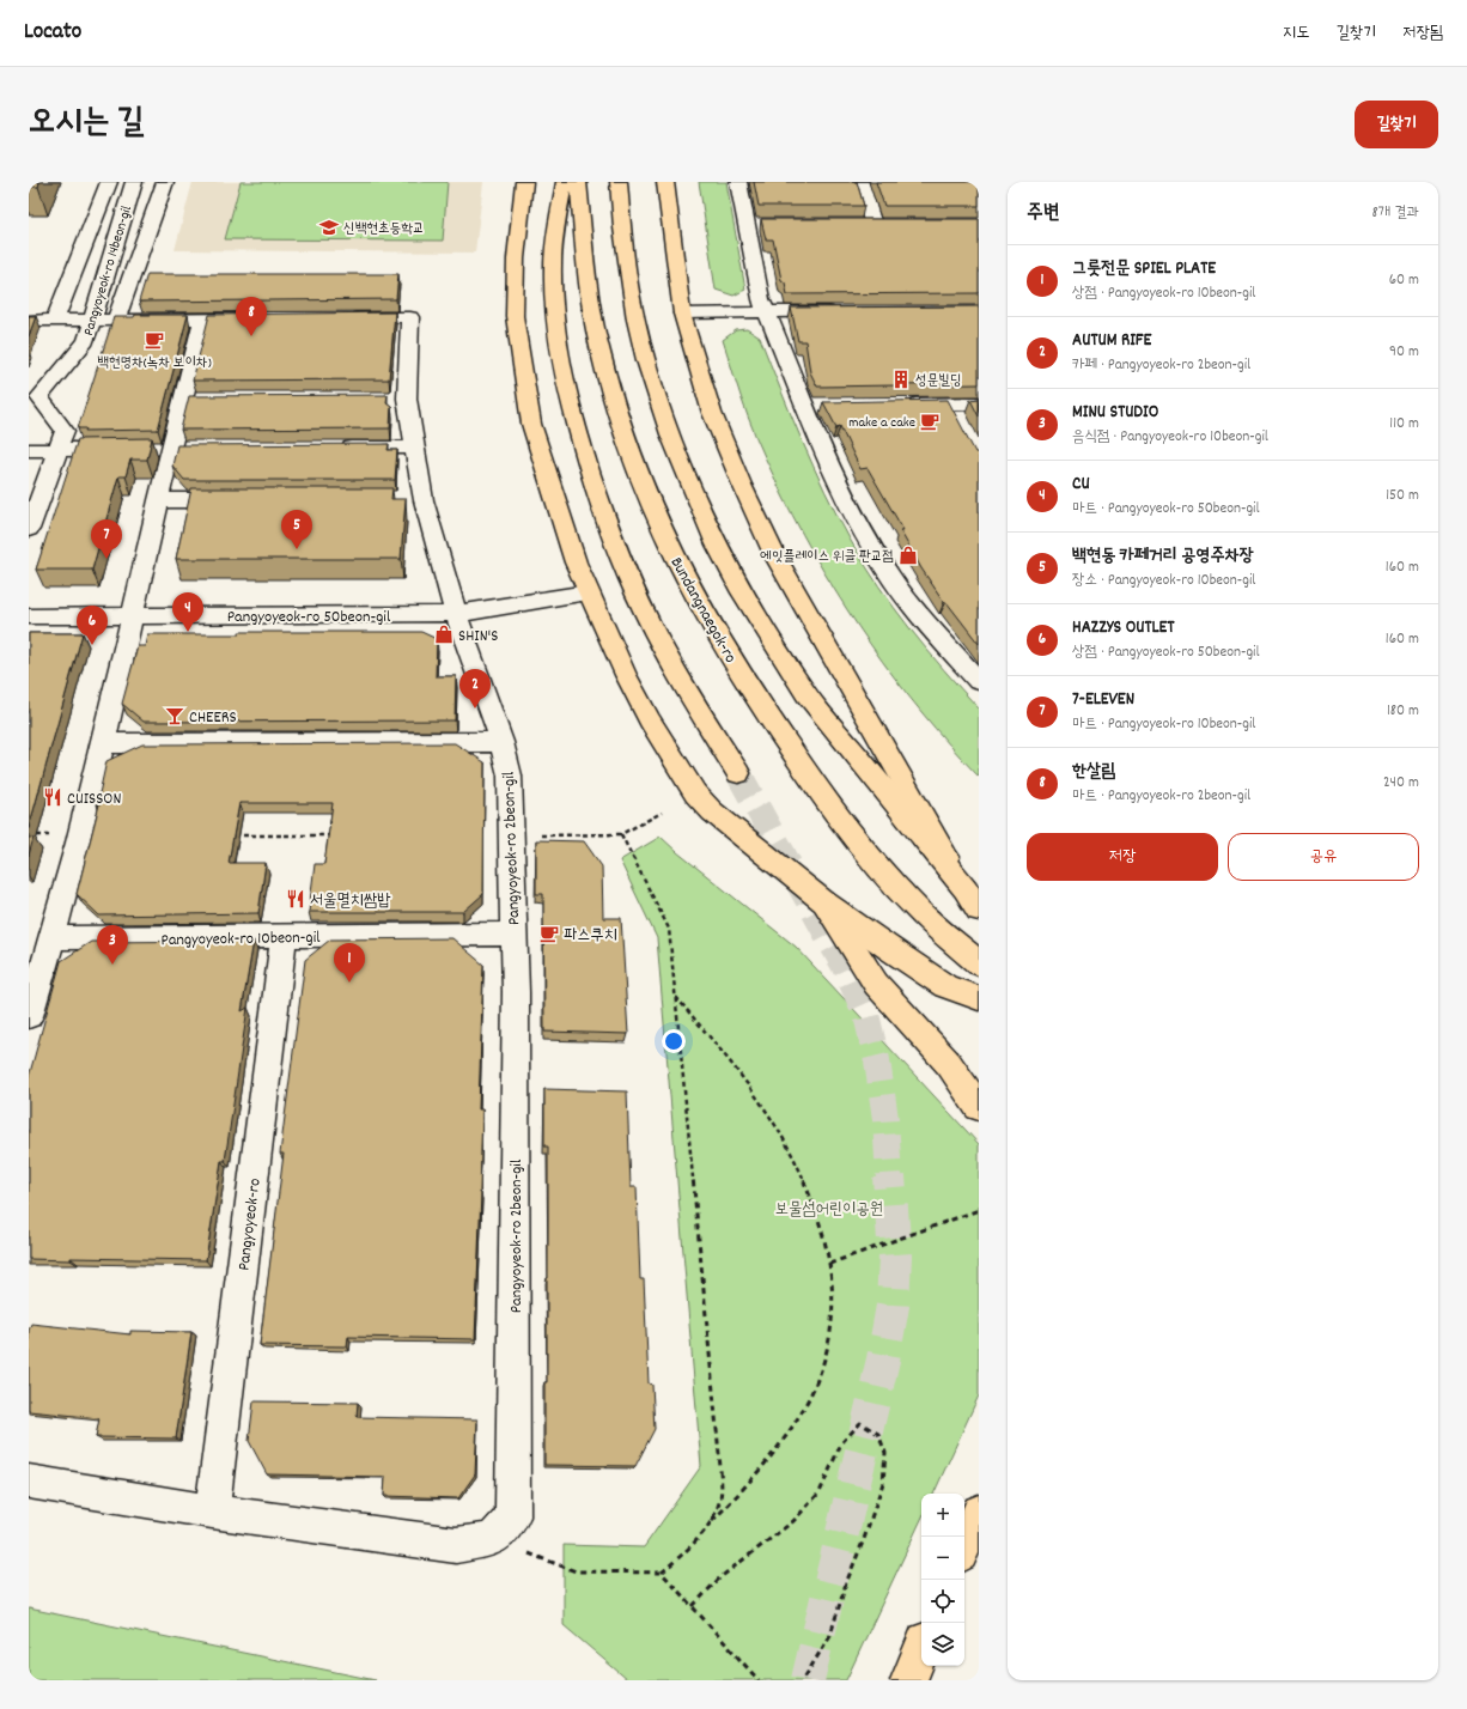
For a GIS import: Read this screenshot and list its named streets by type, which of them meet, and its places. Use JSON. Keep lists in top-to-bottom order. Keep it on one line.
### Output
{"streets":{"main road":["Bundangnaegok-ro"],"street":["Pangyoyeok-ro 14beon-gil","Pangyoyeok-ro 50beon-gil","Pangyoyeok-ro 2beon-gil","Pangyoyeok-ro 10beon-gil","Pangyoyeok-ro"]},"crossings":[["Pangyoyeok-ro 50beon-gil","Pangyoyeok-ro 2beon-gil"],["Pangyoyeok-ro 2beon-gil","Pangyoyeok-ro 10beon-gil"],["Pangyoyeok-ro 10beon-gil","Pangyoyeok-ro"]],"parks":["보물섬어린이공원"],"places":{"school or university":["신백현초등학교"],"cafe":["백현명차(녹차 보이차)","make a cake","파스쿠치"],"building":["성문빌딩"],"shop":["에잇플레이스 위클 판교점","SHIN'S"],"bar":["CHEERS"],"restaurant":["CUISSON","서울멸치쌈밥"]},"page":{"header":"Locato","nav":["지도","길찾기","저장됨"],"title":"오시는 길","buttons":["길찾기",["저장","공유"]],"heading":["주변","8개 결과"],"list":[{"mark":"1","name":"그릇전문 SPIEL PLATE","note":"상점 · Pangyoyeok-ro 10beon-gil","value":"60 m"},{"mark":"2","name":"AUTUM RIFE","note":"카페 · Pangyoyeok-ro 2beon-gil","value":"90 m"},{"mark":"3","name":"MINU STUDIO","note":"음식점 · Pangyoyeok-ro 10beon-gil","value":"110 m"},{"mark":"4","name":"CU","note":"마트 · Pangyoyeok-ro 50beon-gil","value":"150 m"},{"mark":"5","name":"백현동 카페거리 공영주차장","note":"장소 · Pangyoyeok-ro 10beon-gil","value":"160 m"},{"mark":"6","name":"HAZZYS OUTLET","note":"상점 · Pangyoyeok-ro 50beon-gil","value":"160 m"},{"mark":"7","name":"7-ELEVEN","note":"마트 · Pangyoyeok-ro 10beon-gil","value":"180 m"},{"mark":"8","name":"한살림","note":"마트 · Pangyoyeok-ro 2beon-gil","value":"240 m"}],"pins":["8","5","7","4","6","2","3","1"],"map_buttons":["+","−"]}}
